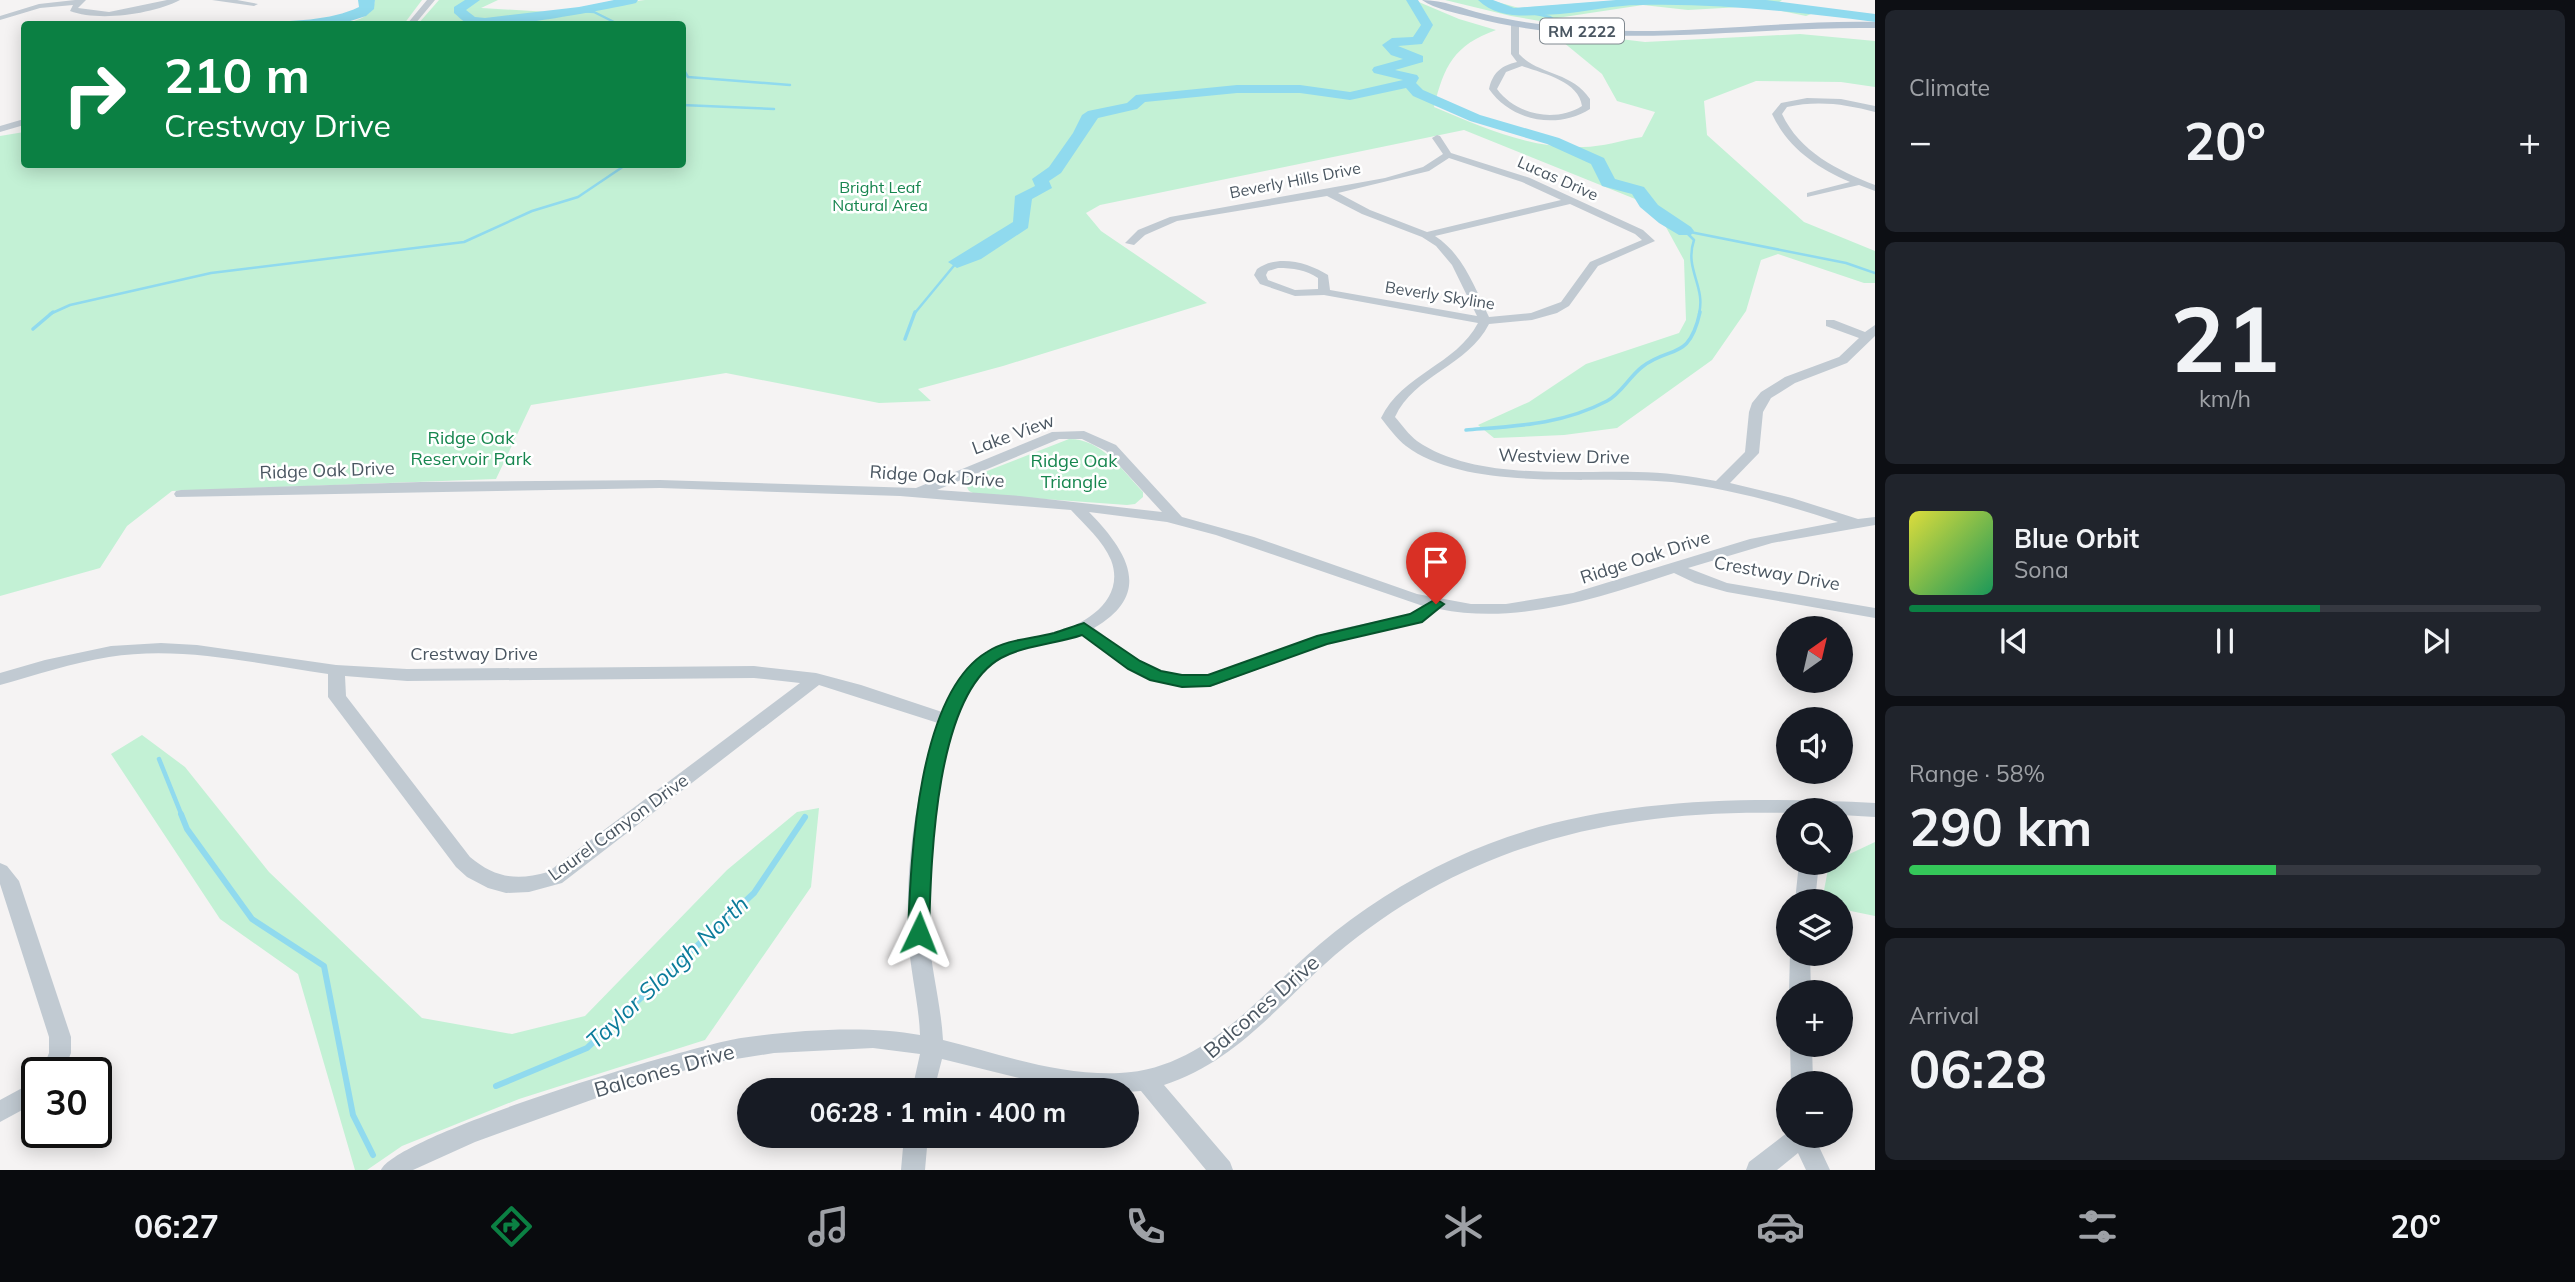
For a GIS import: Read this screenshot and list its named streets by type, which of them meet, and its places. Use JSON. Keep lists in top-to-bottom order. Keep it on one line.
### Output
{"streets":{"main road":["RM 2222"],"street":["Lucas Drive","Beverly Hills Drive","Beverly Skyline","Lake View","Westview Drive","Ridge Oak Drive","Crestway Drive","Laurel Canyon Drive","Balcones Drive"]},"crossings":[["Lucas Drive","Beverly Hills Drive"],["Lucas Drive","Beverly Skyline"],["Beverly Skyline","Westview Drive"],["Lake View","Ridge Oak Drive"],["Westview Drive","Ridge Oak Drive"],["Ridge Oak Drive","Crestway Drive"],["Crestway Drive","Laurel Canyon Drive"]],"water":["Taylor Slough North"],"parks":["Bright Leaf Natural Area","Ridge Oak Reservoir Park","Ridge Oak Triangle"],"north":"top right","page":{"tile":["Climate",["21","km/h"],["Range · 58%","290 km"],["Arrival","06:28"]],"turn":["210 m","Crestway Drive"],"heat":["−","20°","+"],"song":["Blue Orbit","Sona"],"map_buttons":["+","−"],"limit":"30","trip":"06:28 · 1 min · 400 m","tabs":["06:27","20°"]}}
